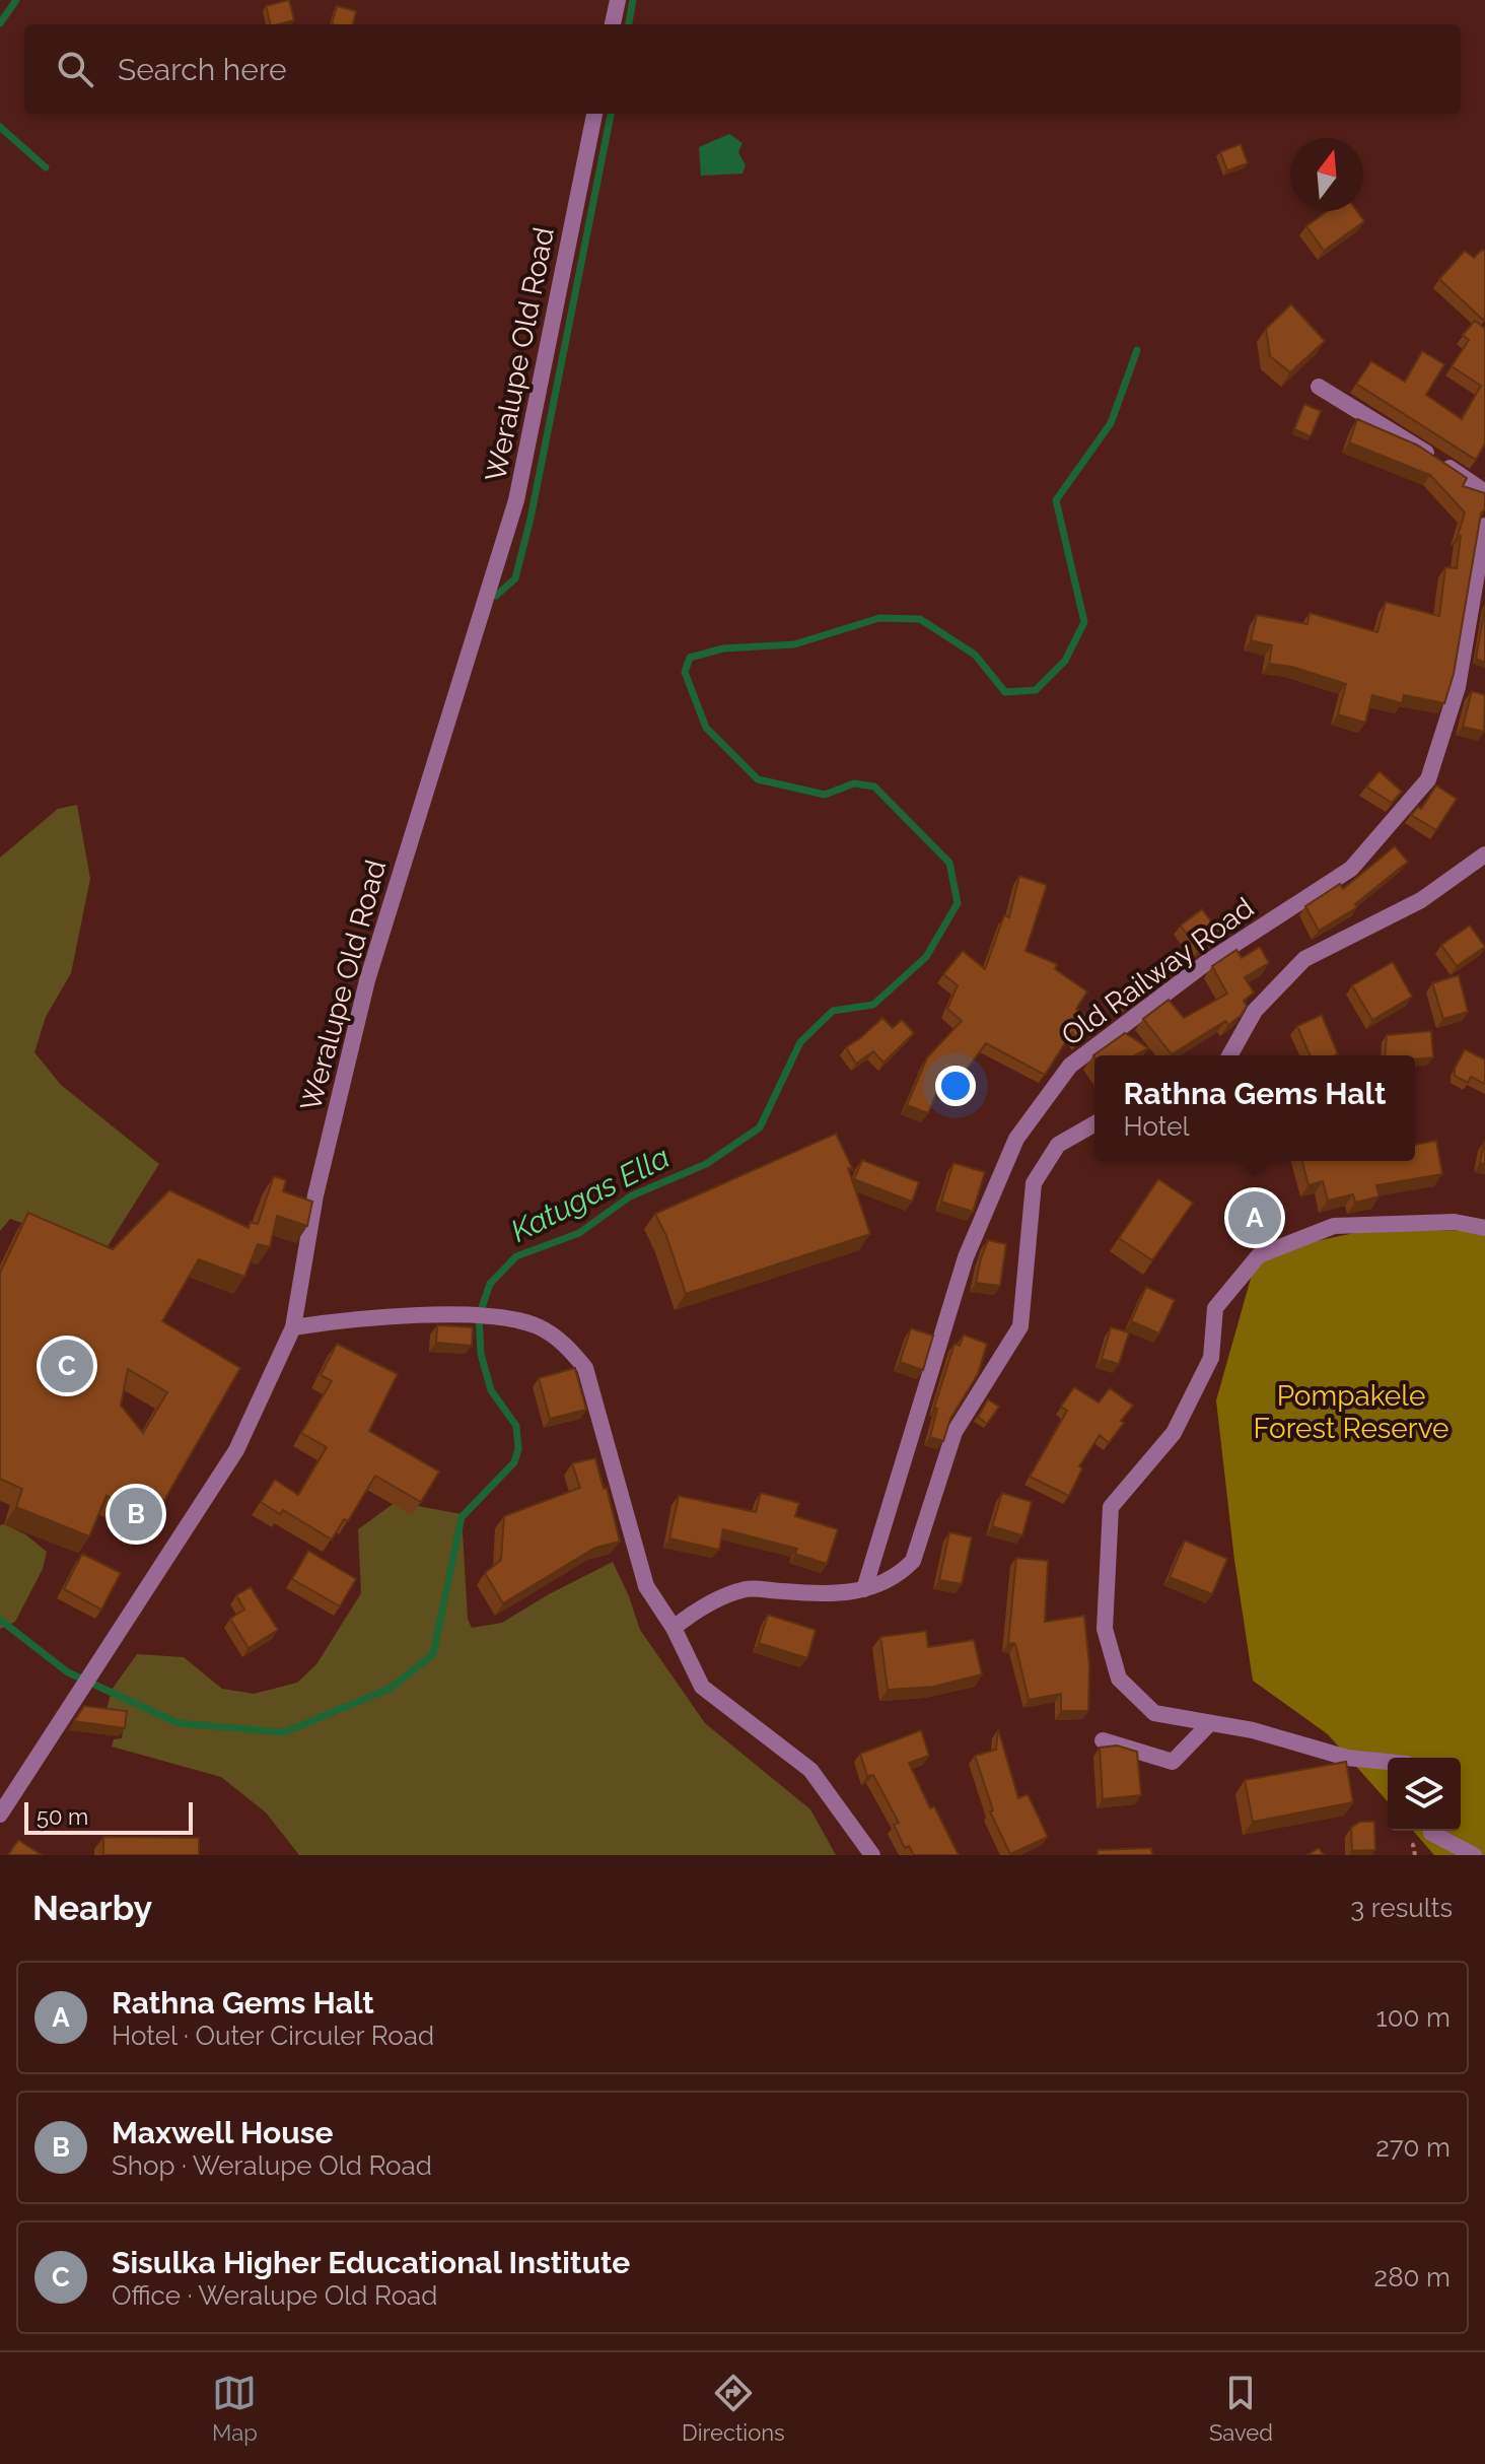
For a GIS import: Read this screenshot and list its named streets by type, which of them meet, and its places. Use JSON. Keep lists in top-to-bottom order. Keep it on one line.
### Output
{"streets":{"street":["Weralupe Old Road","Old Railway Road"]},"water":["Katugas Ella"],"parks":["Pompakele Forest Reserve"],"scale_bar":"50 m","north":"top","page":{"search":"Search here","popup":["Rathna Gems Halt","Hotel"],"pins":["A","C","B"],"scale":"50 m","heading":["Nearby","3 results"],"list":[{"mark":"A","name":"Rathna Gems Halt","note":"Hotel · Outer Circuler Road","value":"100 m"},{"mark":"B","name":"Maxwell House","note":"Shop · Weralupe Old Road","value":"270 m"},{"mark":"C","name":"Sisulka Higher Educational Institute","note":"Office · Weralupe Old Road","value":"280 m"}],"nav":["Map","Directions","Saved"]}}
